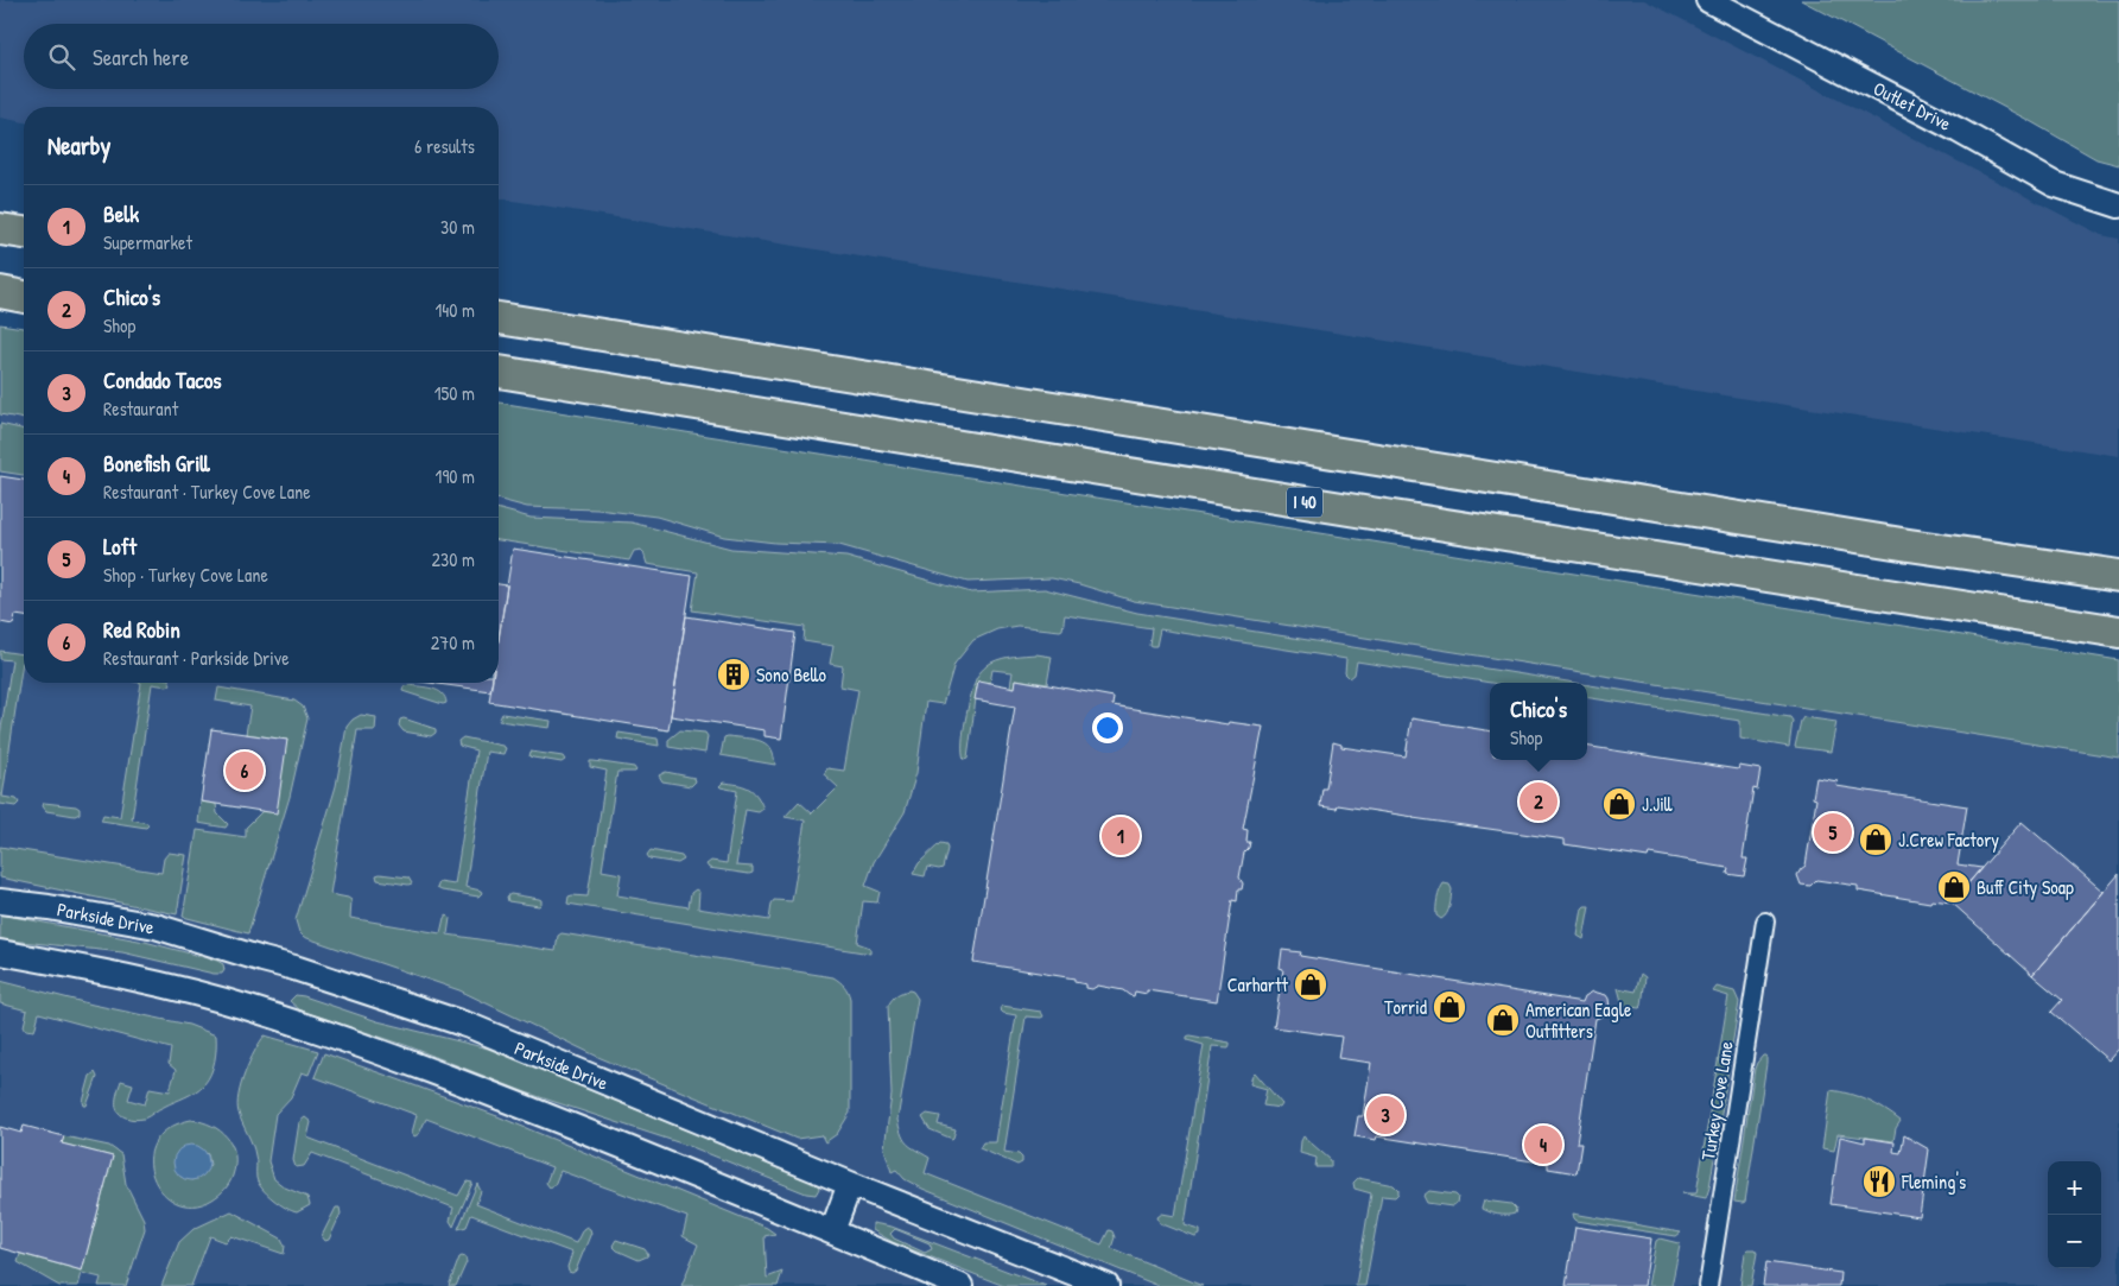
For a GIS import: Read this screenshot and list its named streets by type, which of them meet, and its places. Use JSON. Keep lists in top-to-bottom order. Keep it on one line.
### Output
{"streets":{"highway":["I 40"],"street":["Outlet Drive","Parkside Drive","Turkey Cove Lane"]},"places":{"building":["Sono Bello"],"shop":["J.Jill","J.Crew Factory","Buff City Soap","Carhartt","Torrid","American Eagle Outfitters"],"restaurant":["Fleming's"]},"page":{"search":"Search here","heading":["Nearby","6 results"],"list":[{"mark":"1","name":"Belk","note":"Supermarket","value":"30 m"},{"mark":"2","name":"Chico's","note":"Shop","value":"140 m"},{"mark":"3","name":"Condado Tacos","note":"Restaurant","value":"150 m"},{"mark":"4","name":"Bonefish Grill","note":"Restaurant · Turkey Cove Lane","value":"190 m"},{"mark":"5","name":"Loft","note":"Shop · Turkey Cove Lane","value":"230 m"},{"mark":"6","name":"Red Robin","note":"Restaurant · Parkside Drive","value":"270 m"}],"popup":["Chico's","Shop"],"pins":["6","2","5","1","3","4"],"map_buttons":["+","−"]}}
